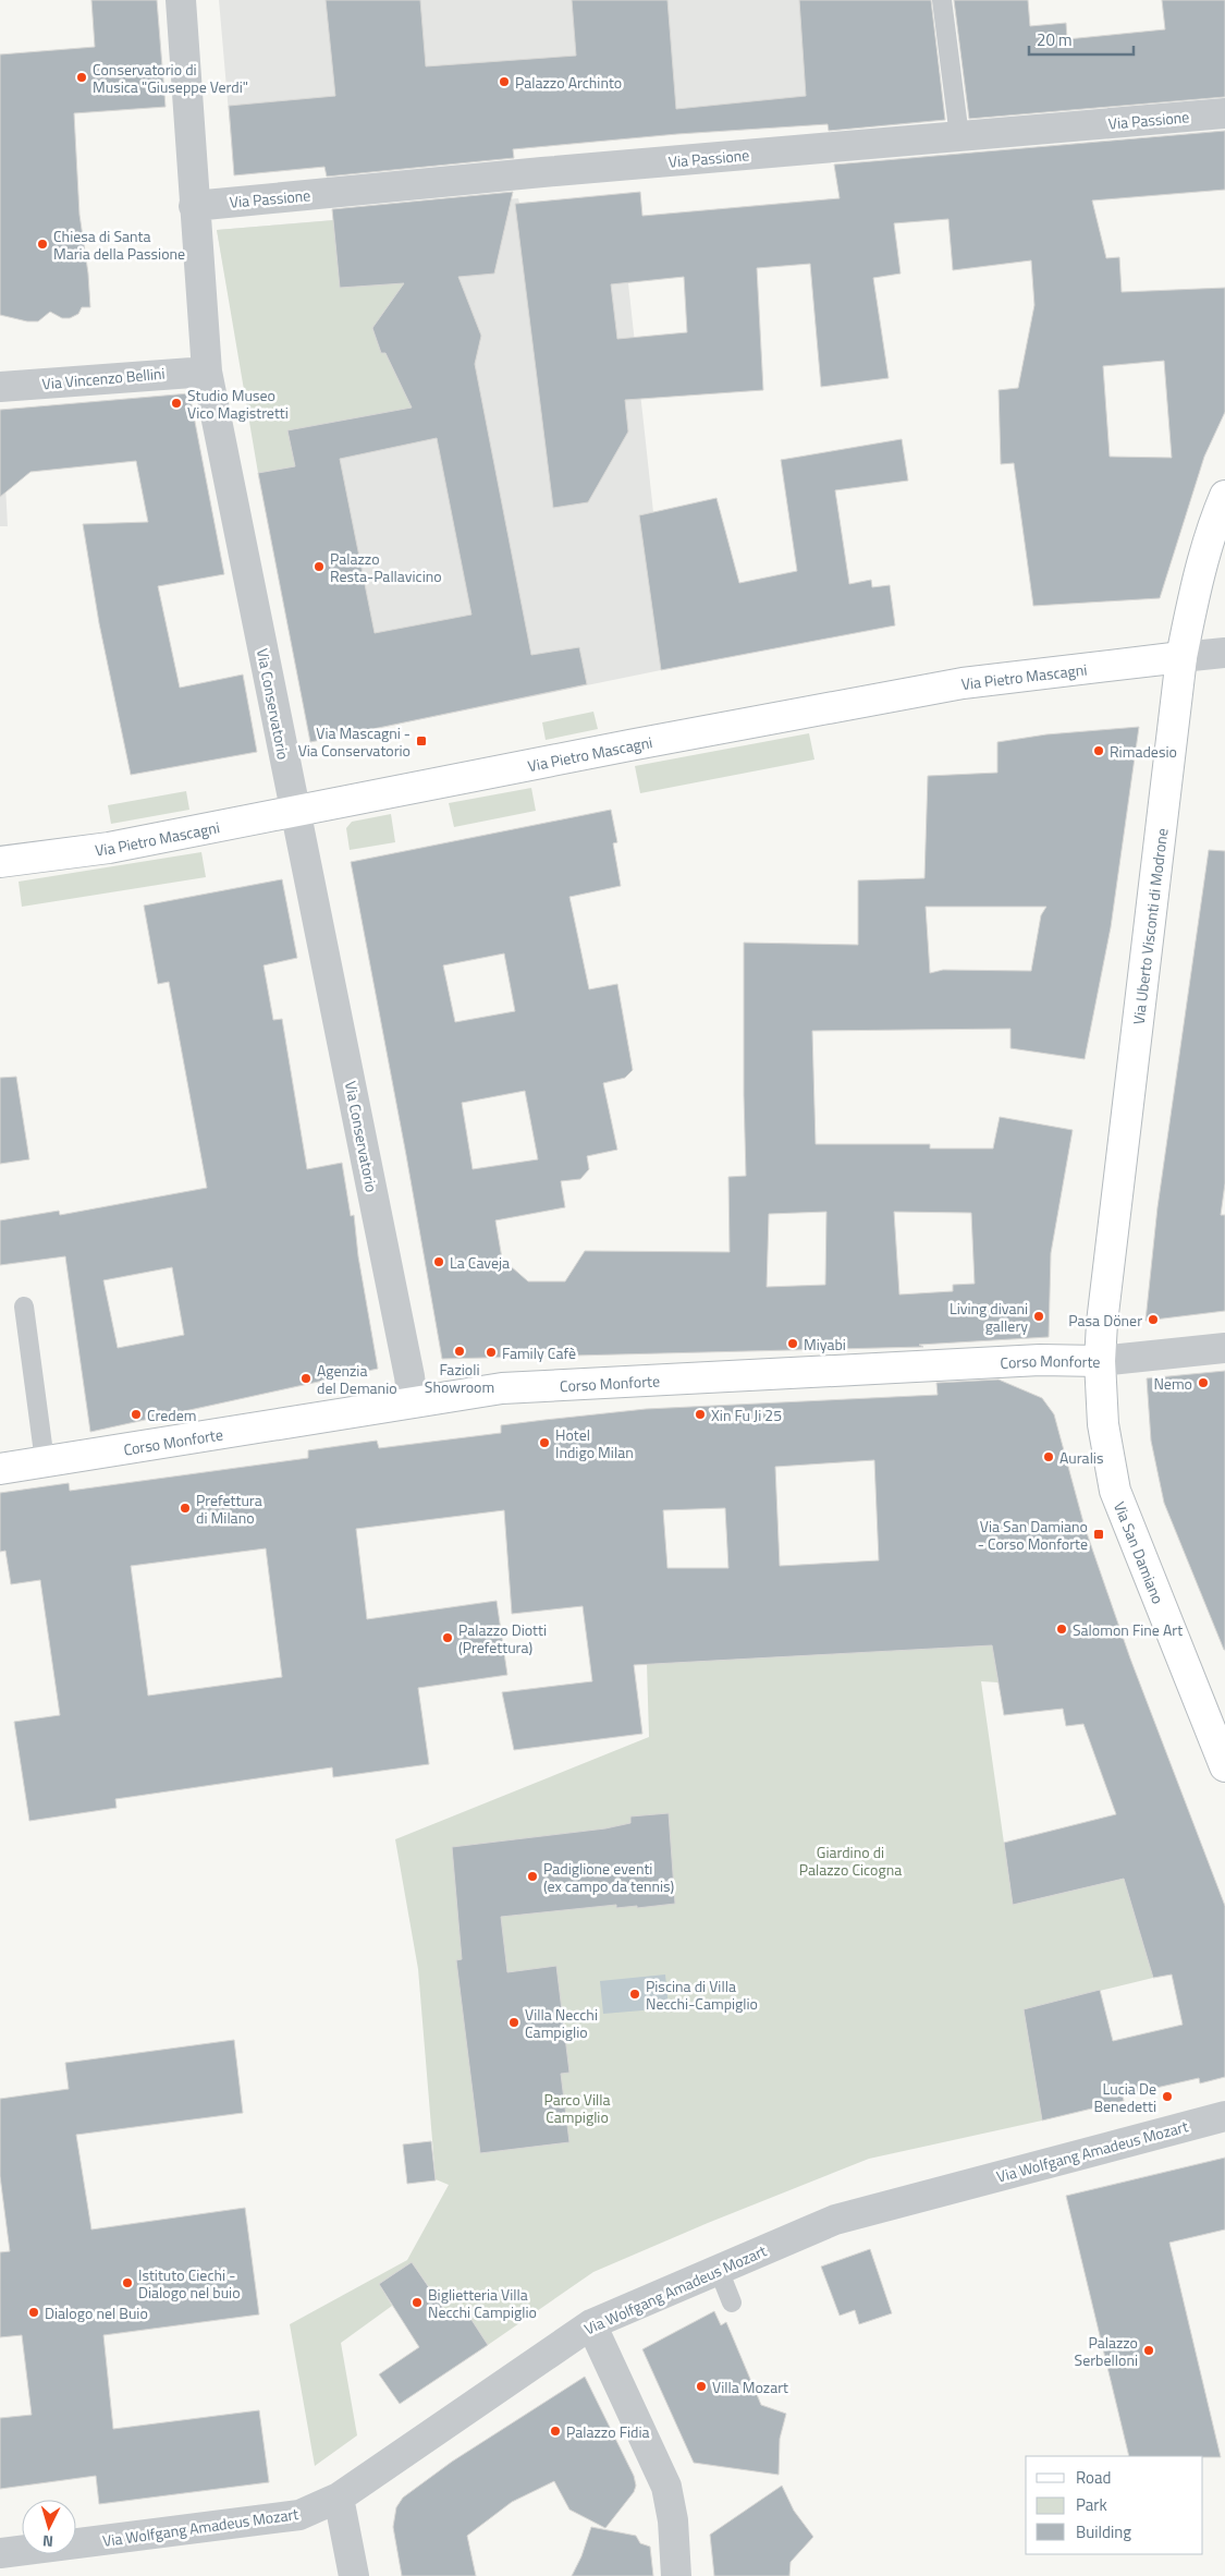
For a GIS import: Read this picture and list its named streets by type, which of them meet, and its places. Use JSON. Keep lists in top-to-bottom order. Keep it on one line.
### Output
{"streets":{"street":["Via Passione","Via Vincenzo Bellini","Via Pietro Mascagni","Via Conservatorio","Via Uberto Visconti di Modrone","Corso Monforte","Via San Damiano","Via Wolfgang Amadeus Mozart"]},"crossings":[["Via Passione","Via Conservatorio"],["Via Vincenzo Bellini","Via Conservatorio"],["Via Pietro Mascagni","Via Conservatorio"],["Via Pietro Mascagni","Via Uberto Visconti di Modrone"],["Via Conservatorio","Corso Monforte"],["Via Uberto Visconti di Modrone","Corso Monforte"],["Via Uberto Visconti di Modrone","Via San Damiano"],["Corso Monforte","Via San Damiano"]],"parks":["Giardino di Palazzo Cicogna","Parco Villa Campiglio"],"places":{"other":["Conservatorio di Musica \"Giuseppe Verdi\"","Palazzo Archinto","Chiesa di Santa Maria della Passione","Studio Museo Vico Magistretti","Palazzo Resta-Pallavicino","Rimadesio","La Caveja","Living divani gallery","Pasa Döner","Miyabi","Fazioli Showroom","Family Cafè","Agenzia del Demanio","Nemo","Credem","Xin Fu Ji 25","Hotel Indigo Milan","Auralis","Prefettura di Milano","Salomon Fine Art","Palazzo Diotti (Prefettura)","Padiglione eventi (ex campo da tennis)","Piscina di Villa Necchi-Campiglio","Villa Necchi Campiglio","Lucia De Benedetti","Istituto Ciechi - Dialogo nel buio","Biglietteria Villa Necchi Campiglio","Dialogo nel Buio","Palazzo Serbelloni","Villa Mozart","Palazzo Fidia"],"transit":["Via Mascagni - Via Conservatorio","Via San Damiano - Corso Monforte"]},"legend":["Road","Park","Building"],"scale_bar":"20 m","north":"bottom"}
